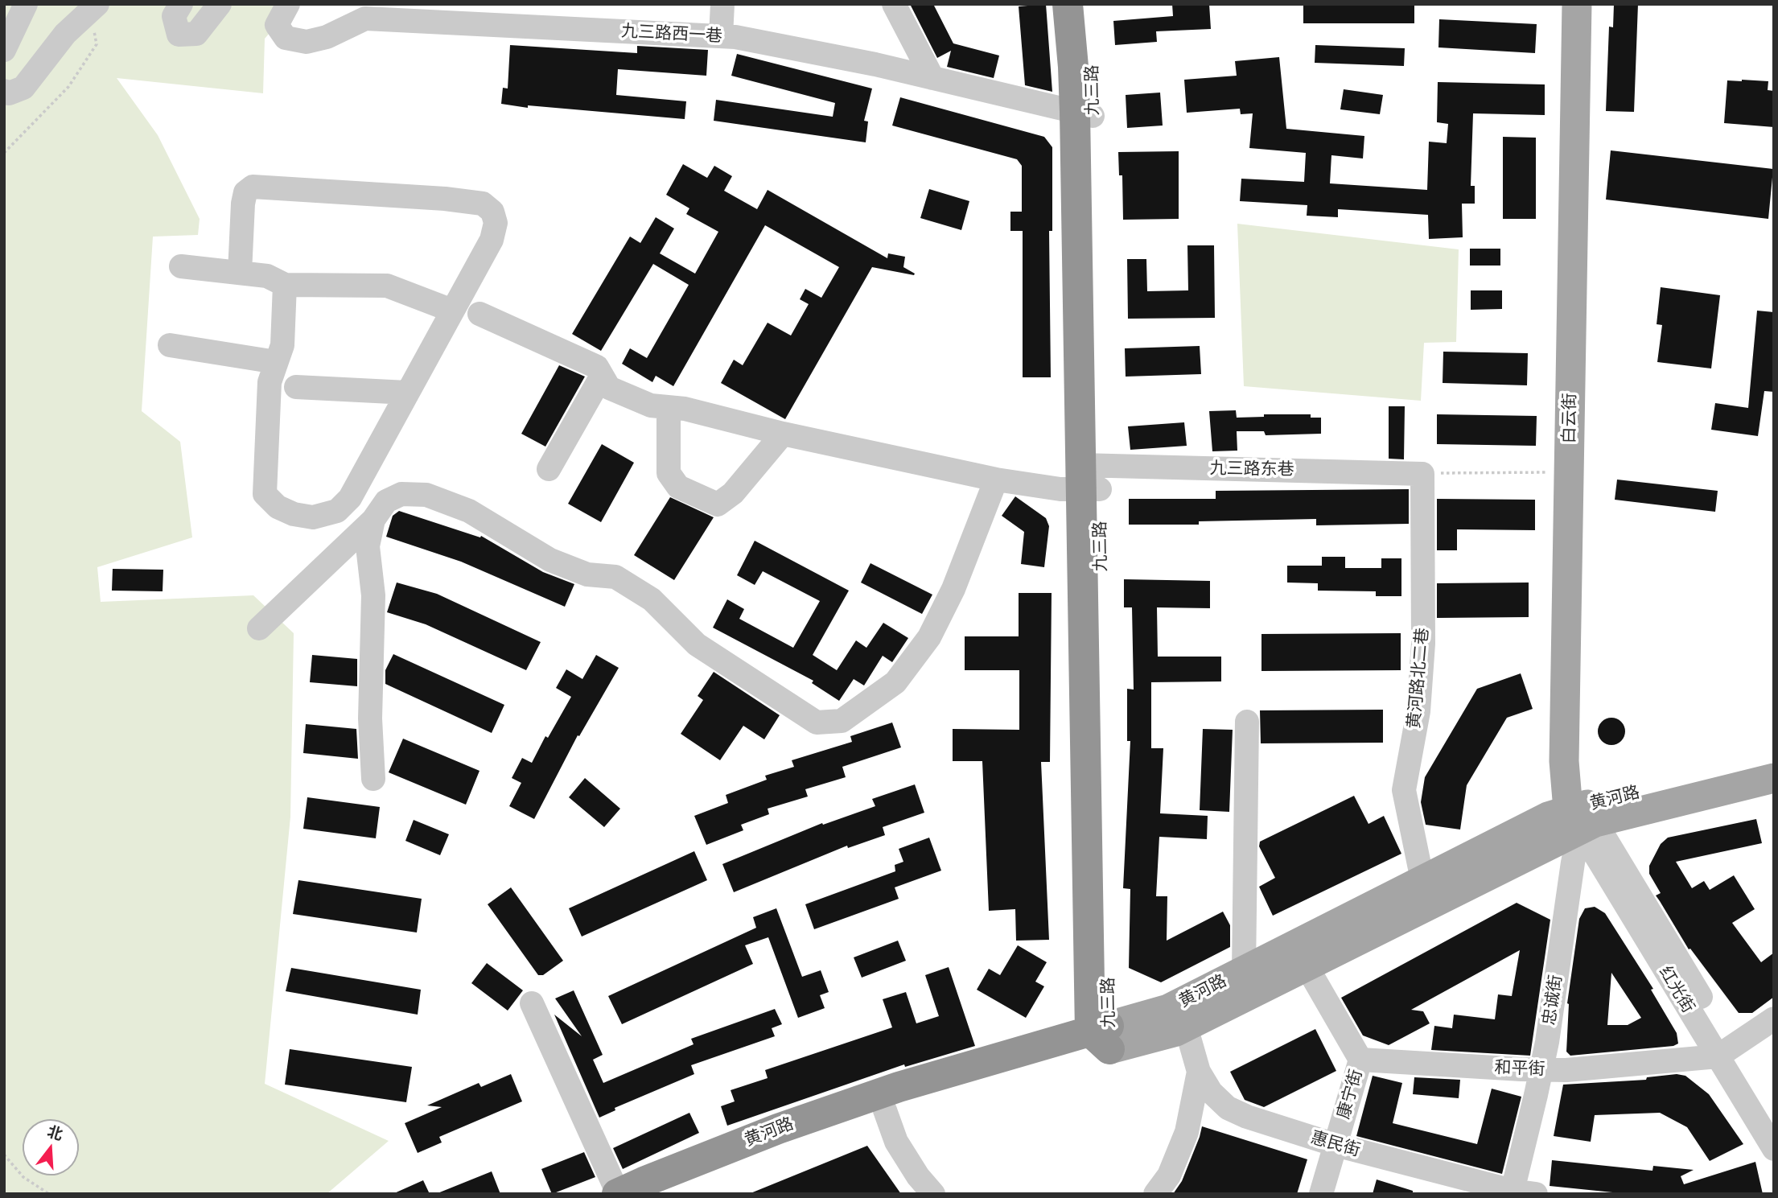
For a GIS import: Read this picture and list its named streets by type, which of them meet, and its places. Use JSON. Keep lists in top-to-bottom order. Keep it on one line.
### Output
{"streets":{"highway":["九三路","黄河路"],"main road":["白云街"],"street":["九三路西一巷","九三路东巷","黄河路北二巷","红光街","忠诚街","和平街","康宁街","惠民街"]},"crossings":[["九三路西一巷","九三路"],["九三路","九三路东巷"],["九三路","黄河路"],["白云街","黄河路"],["白云街","红光街"],["白云街","忠诚街"],["九三路东巷","黄河路北二巷"],["黄河路北二巷","黄河路"],["黄河路","红光街"],["黄河路","忠诚街"],["黄河路","惠民街"],["红光街","忠诚街"],["红光街","和平街"],["忠诚街","和平街"],["忠诚街","惠民街"],["和平街","康宁街"],["康宁街","惠民街"]],"north":"top"}
